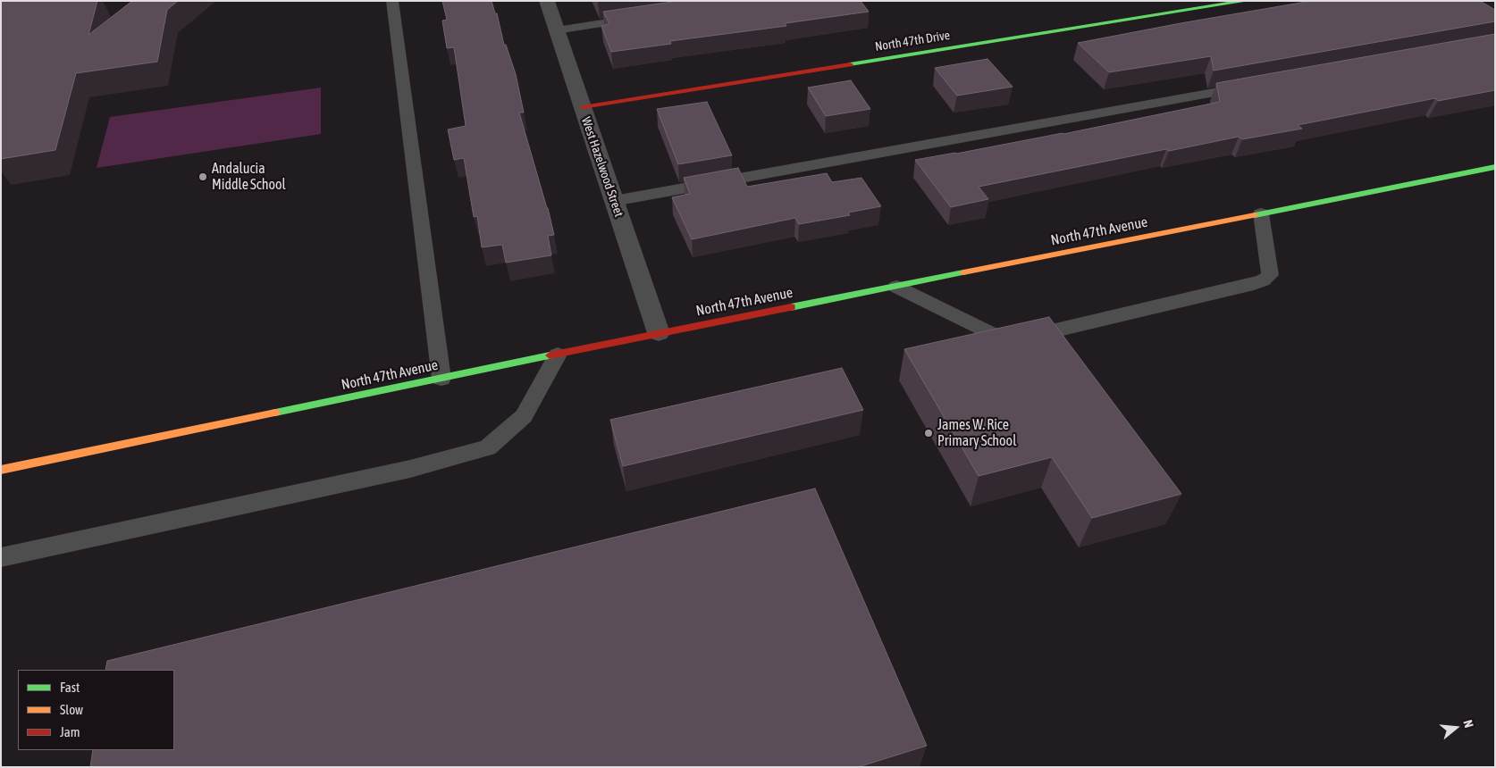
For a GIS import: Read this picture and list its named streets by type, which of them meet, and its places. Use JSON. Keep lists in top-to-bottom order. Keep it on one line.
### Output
{"streets":{"street":["North 47th Drive","West Hazelwood Street","North 47th Avenue"]},"crossings":[["North 47th Drive","West Hazelwood Street"],["West Hazelwood Street","North 47th Avenue"]],"places":["Andalucia Middle School","James W. Rice Primary School"],"legend":["Fast","Slow","Jam"],"north":"right"}
